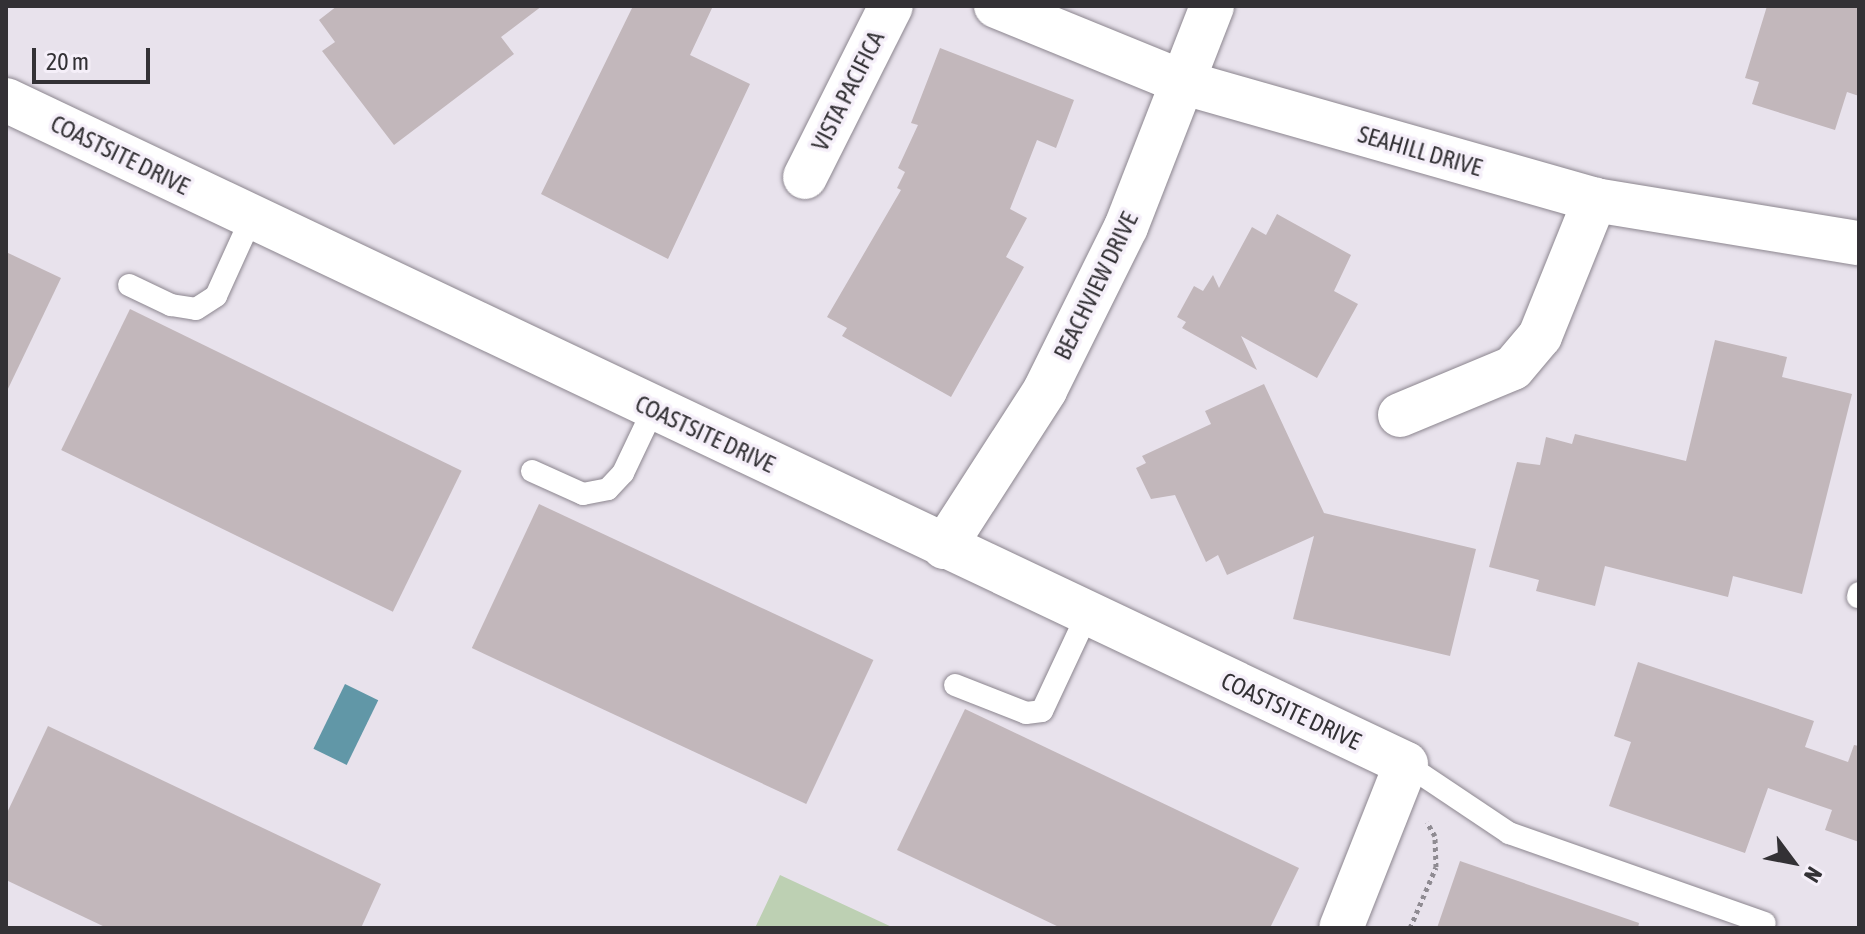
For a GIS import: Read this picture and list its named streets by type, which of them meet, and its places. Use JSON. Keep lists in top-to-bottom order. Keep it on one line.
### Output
{"streets":{"street":["VISTA PACIFICA","SEAHILL DRIVE","COASTSITE DRIVE","BEACHVIEW DRIVE"]},"crossings":[["SEAHILL DRIVE","BEACHVIEW DRIVE"],["COASTSITE DRIVE","BEACHVIEW DRIVE"]],"scale_bar":"20 m","north":"bottom right"}
